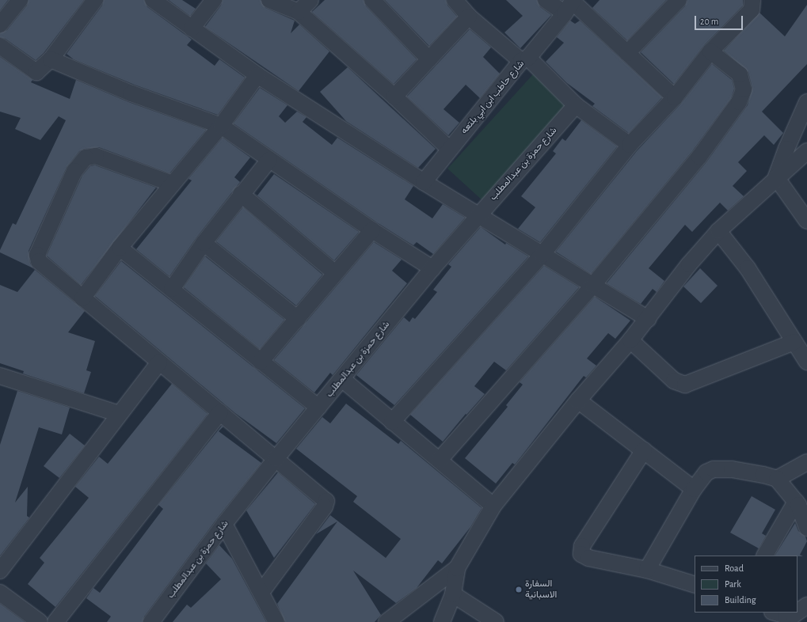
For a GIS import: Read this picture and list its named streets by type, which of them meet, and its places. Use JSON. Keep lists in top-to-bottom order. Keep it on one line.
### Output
{"streets":{"street":["شارع حاطب ابن ابي بلتعه","شارع حمزة بن عبدالمطلب"]},"places":["السفارة الاسبانية"],"legend":["Road","Park","Building"],"scale_bar":"20 m"}
